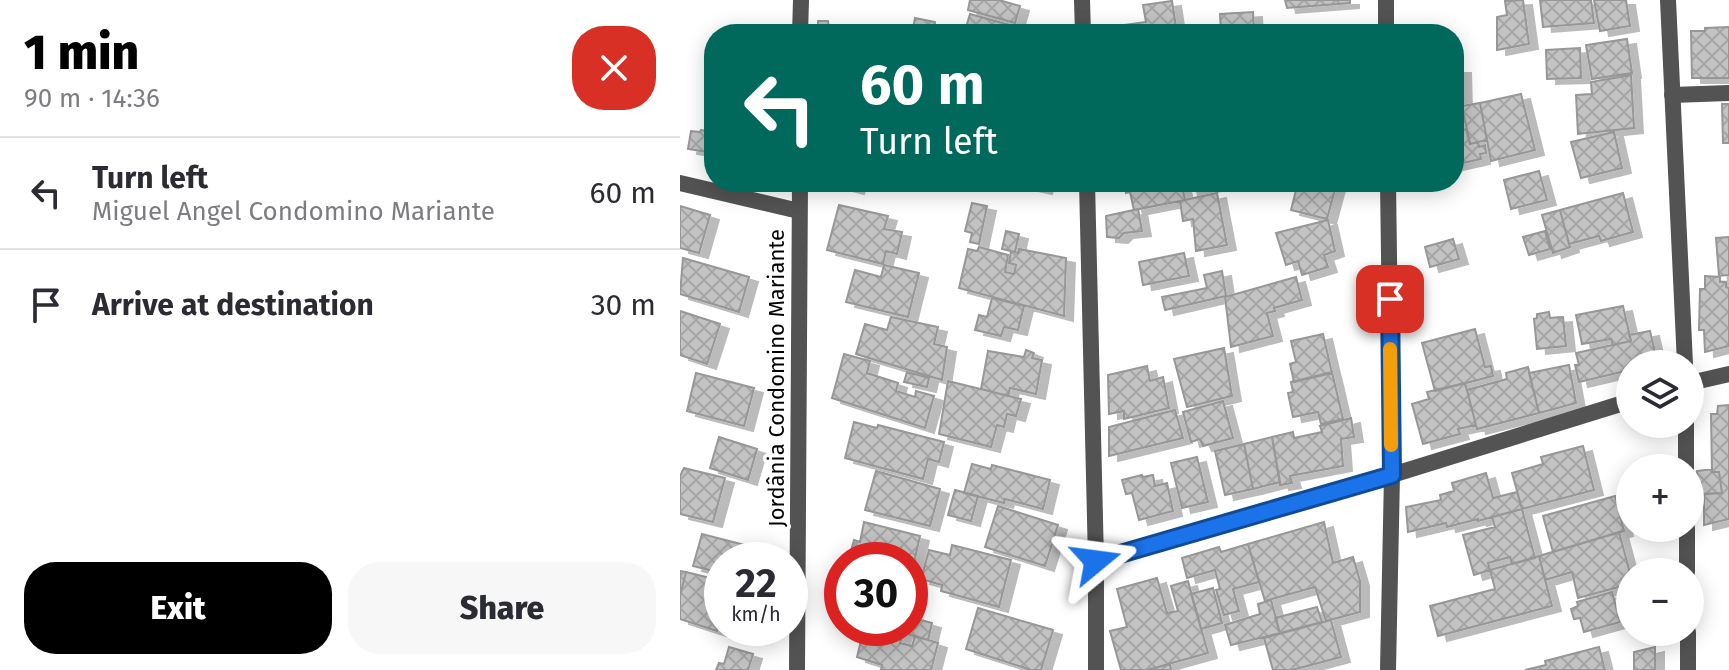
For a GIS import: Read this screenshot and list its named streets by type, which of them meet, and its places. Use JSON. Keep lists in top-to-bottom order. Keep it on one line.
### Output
{"streets":{"street":["Jordânia Condomino Mariante"]},"page":{"heading":["1 min","90 m · 14:36"],"turn":["60 m","Turn left"],"list":[{"name":"Turn left","note":"Miguel Angel Condomino Mariante","value":"60 m"},{"name":"Arrive at destination","value":"30 m"}],"map_buttons":["+","−"],"speed":"22 km/h","limit":"30","buttons":["Exit","Share"]}}
